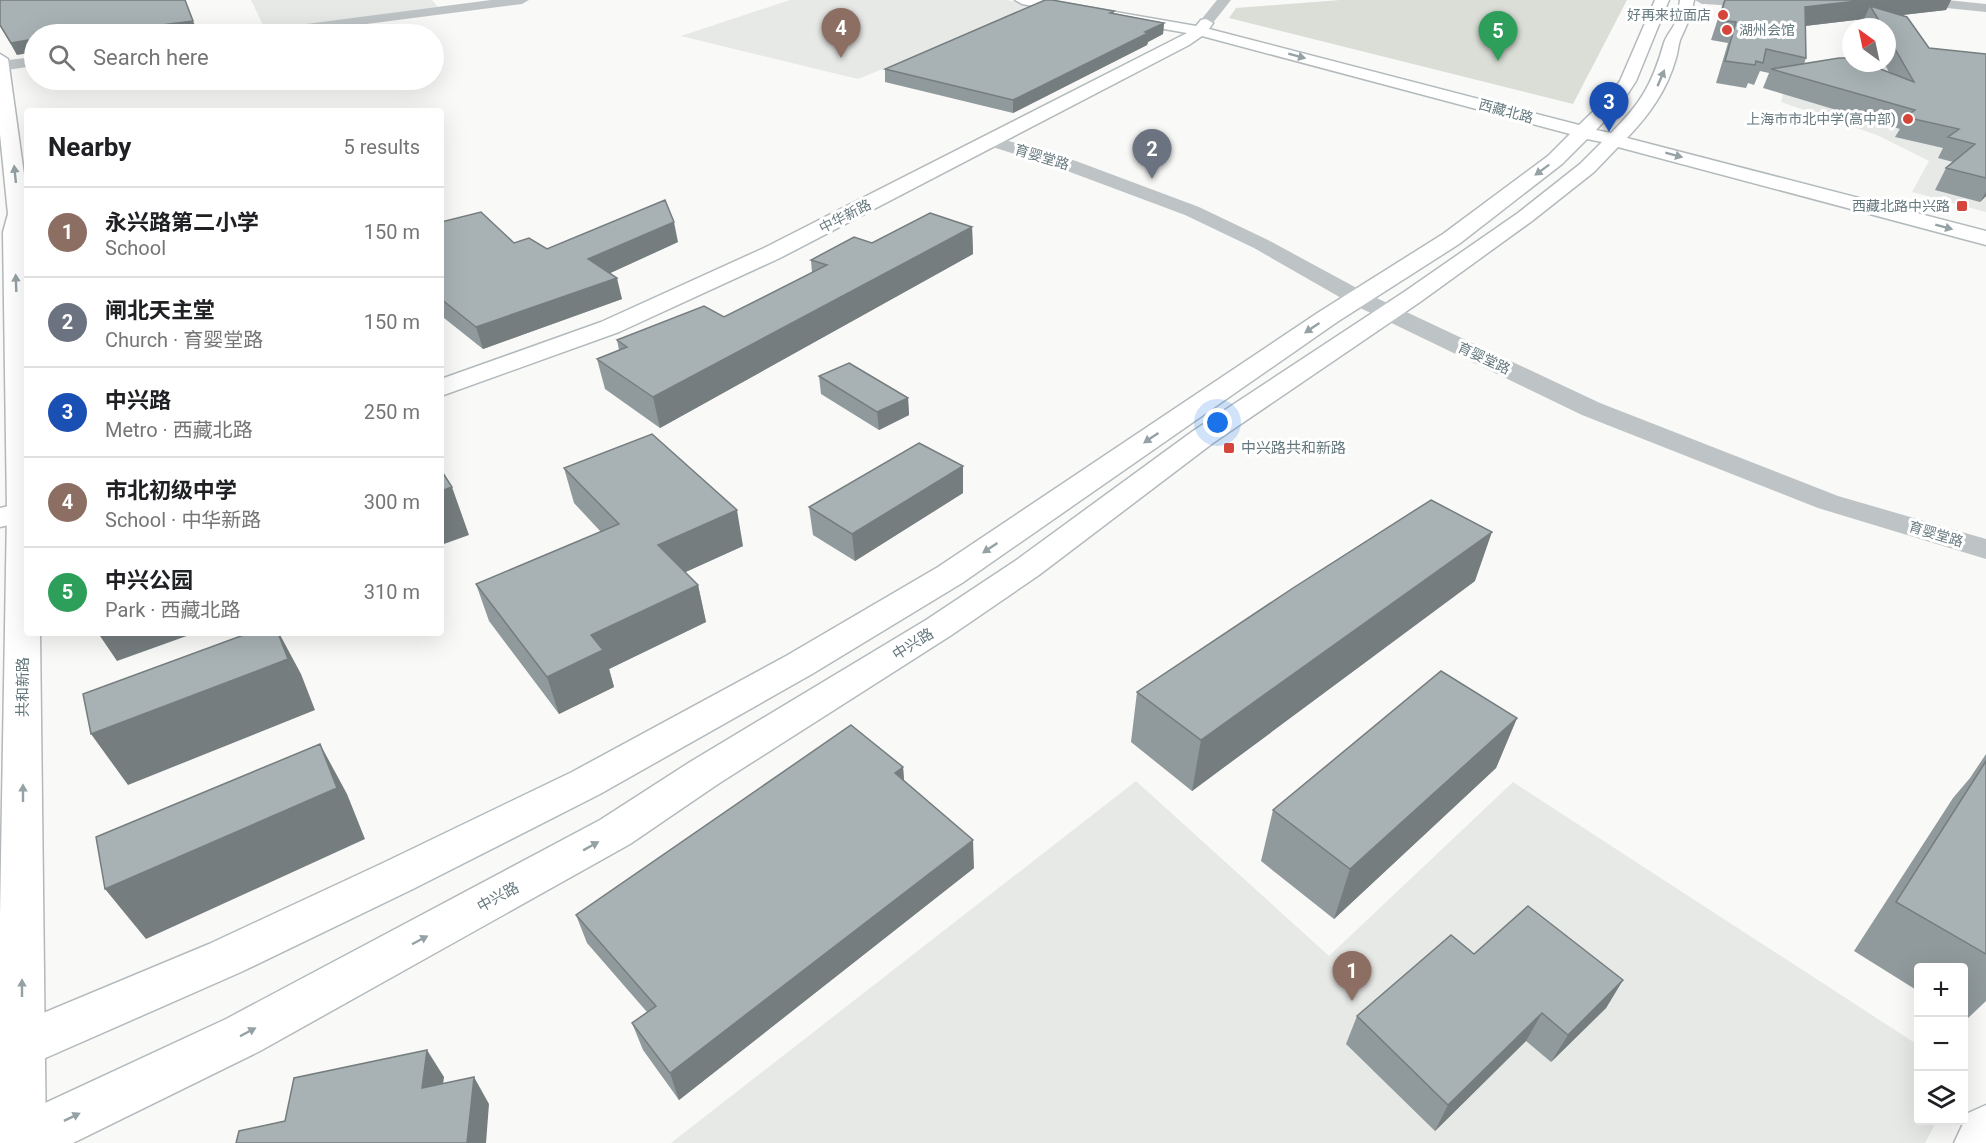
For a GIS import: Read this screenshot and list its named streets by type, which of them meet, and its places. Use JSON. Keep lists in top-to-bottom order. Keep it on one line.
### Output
{"streets":{"main road":["西藏北路","中华新路","中兴路","共和新路"],"street":["育婴堂路"]},"crossings":[["西藏北路","中华新路"],["西藏北路","中兴路"],["育婴堂路","中华新路"],["育婴堂路","中兴路"],["中兴路","共和新路"]],"one_way":["共和新路"],"places":{"other":["好再来拉面店","湖州会馆","上海市市北中学(高中部)"],"transit":["西藏北路中兴路","中兴路共和新路"]},"north":"top left","page":{"pins":["4","5","3","2","1"],"search":"Search here","heading":["Nearby","5 results"],"list":[{"mark":"1","name":"永兴路第二小学","note":"School","value":"150 m"},{"mark":"2","name":"闸北天主堂","note":"Church · 育婴堂路","value":"150 m"},{"mark":"3","name":"中兴路","note":"Metro · 西藏北路","value":"250 m"},{"mark":"4","name":"市北初级中学","note":"School · 中华新路","value":"300 m"},{"mark":"5","name":"中兴公园","note":"Park · 西藏北路","value":"310 m"}],"map_buttons":["+","−"]}}
